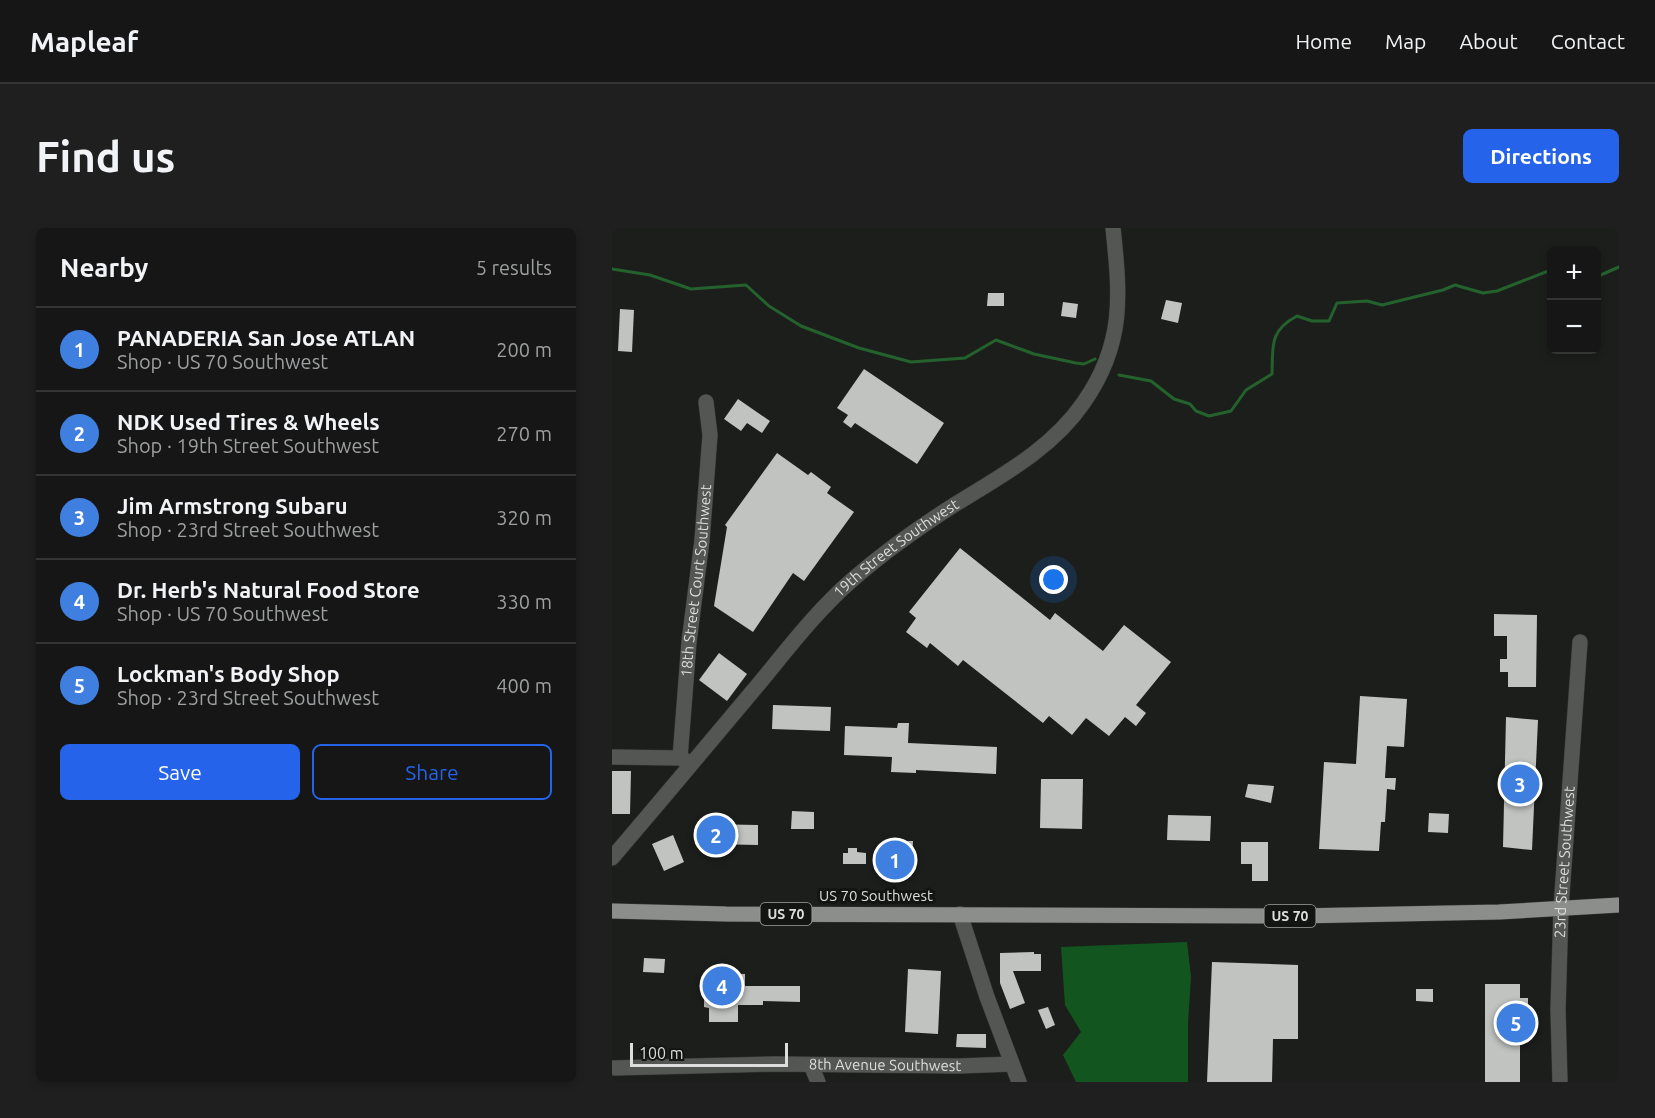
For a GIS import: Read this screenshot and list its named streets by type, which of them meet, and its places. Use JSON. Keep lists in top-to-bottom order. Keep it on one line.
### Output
{"streets":{"main road":["US 70 Southwest","US 70"],"street":["19th Street Southwest","18th Street Court Southwest","23rd Street Southwest","8th Avenue Southwest"]},"crossings":[["19th Street Southwest","18th Street Court Southwest"],["23rd Street Southwest","US 70"],["US 70 Southwest","US 70"]],"scale_bar":"100 m","page":{"header":"Mapleaf","nav":["Home","Map","About","Contact"],"buttons":["Directions",["Save","Share"]],"title":"Find us","heading":["Nearby","5 results"],"map_buttons":["+","−"],"list":[{"mark":"1","name":"PANADERIA San Jose ATLAN","note":"Shop · US 70 Southwest","value":"200 m"},{"mark":"2","name":"NDK Used Tires & Wheels","note":"Shop · 19th Street Southwest","value":"270 m"},{"mark":"3","name":"Jim Armstrong Subaru","note":"Shop · 23rd Street Southwest","value":"320 m"},{"mark":"4","name":"Dr. Herb's Natural Food Store","note":"Shop · US 70 Southwest","value":"330 m"},{"mark":"5","name":"Lockman's Body Shop","note":"Shop · 23rd Street Southwest","value":"400 m"}],"pins":["3","2","1","4","5"],"scale":"100 m"}}
